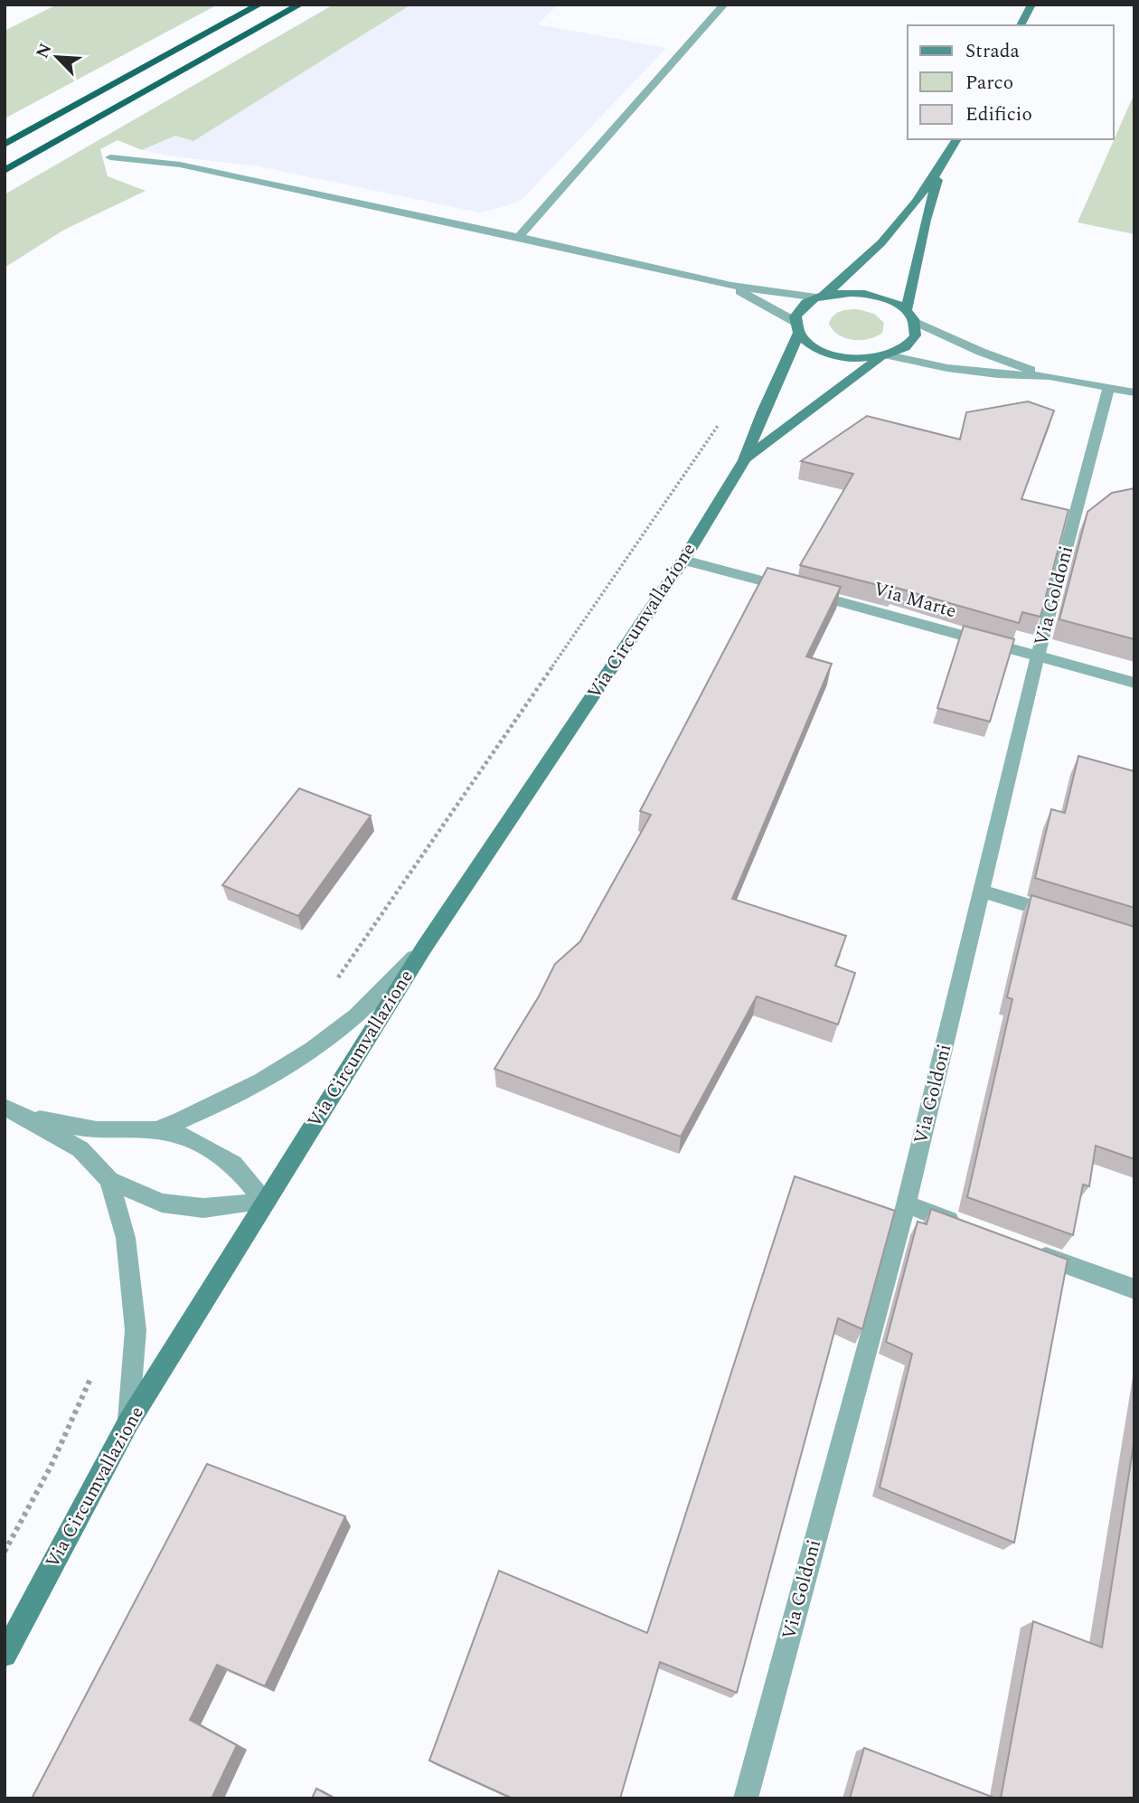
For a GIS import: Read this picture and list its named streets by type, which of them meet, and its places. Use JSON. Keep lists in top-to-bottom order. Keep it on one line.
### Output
{"streets":{"main road":["Via Circumvallazione"],"street":["Via Goldoni","Via Marte"]},"crossings":[["Via Goldoni","Via Marte"],["Via Marte","Via Circumvallazione"]],"legend":["Strada","Parco","Edificio"],"north":"top left"}
